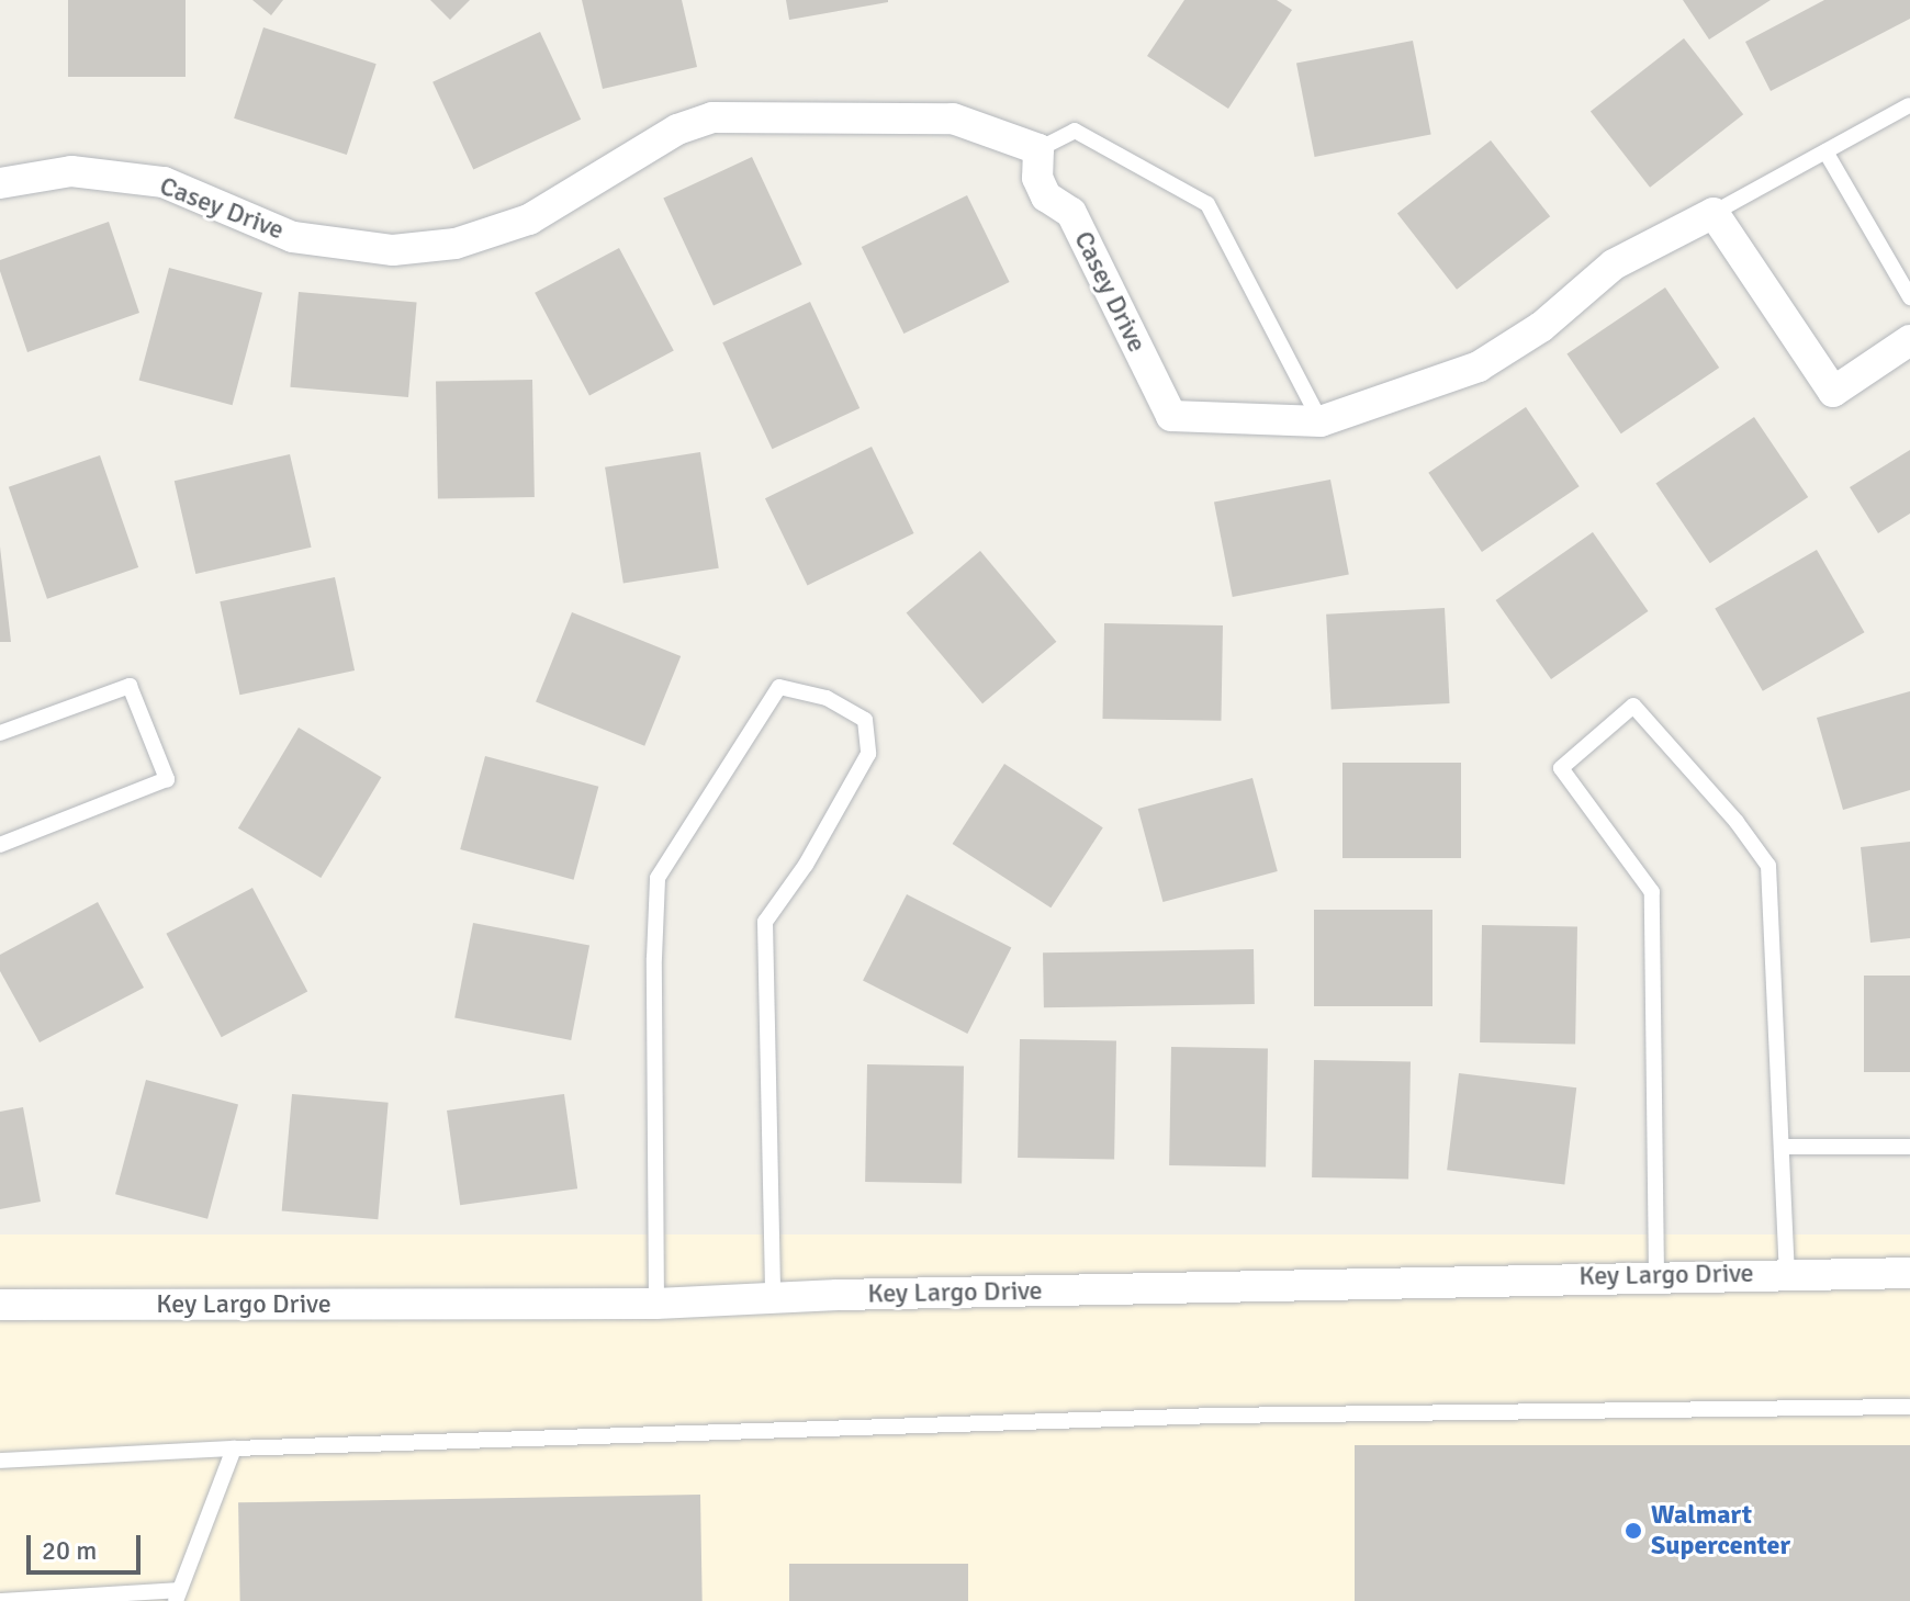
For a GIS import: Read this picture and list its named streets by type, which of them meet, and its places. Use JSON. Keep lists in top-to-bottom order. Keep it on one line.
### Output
{"streets":{"street":["Casey Drive","Key Largo Drive"]},"places":["Walmart Supercenter"],"scale_bar":"20 m"}
